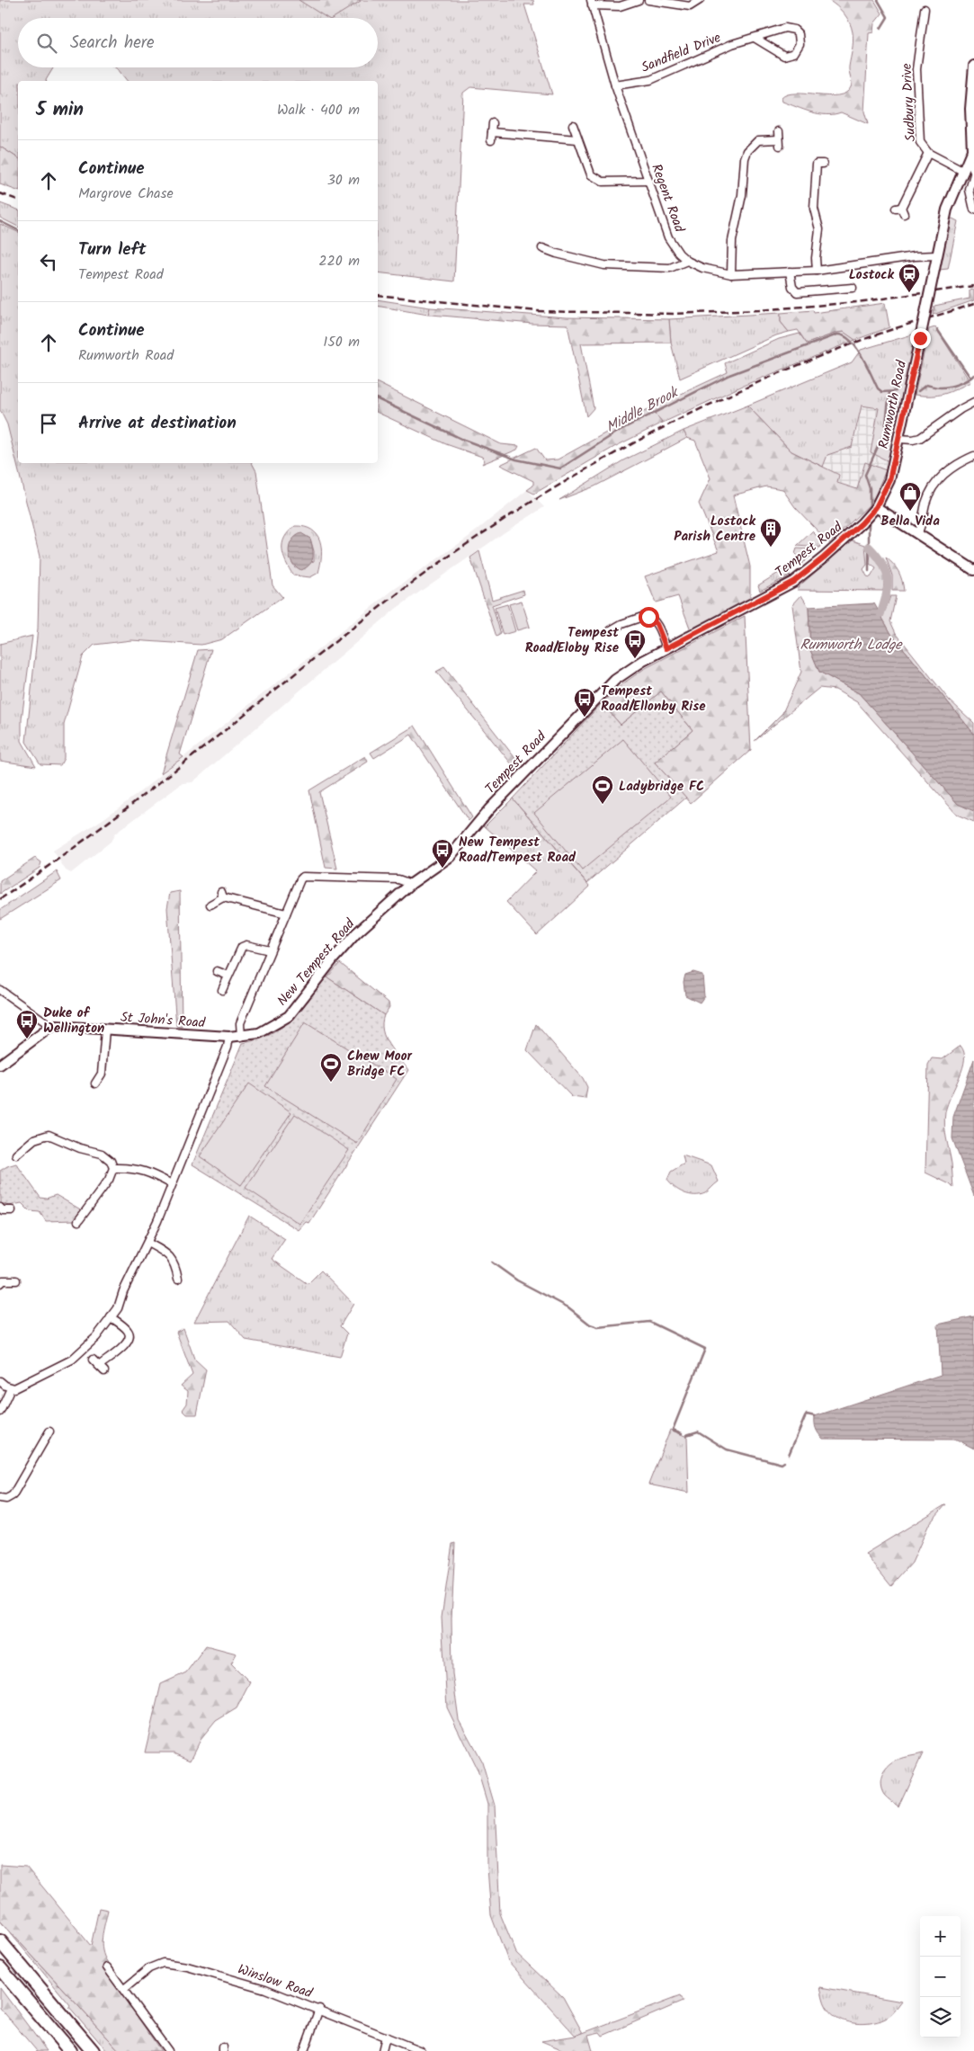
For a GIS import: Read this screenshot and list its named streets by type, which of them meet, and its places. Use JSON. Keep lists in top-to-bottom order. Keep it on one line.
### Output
{"streets":{"street":["Sandfield Drive","Sudbury Drive","Regent Road","Rumworth Road","Tempest Road","New Tempest Road","St John's Road","Winslow Road"]},"crossings":[["Sandfield Drive","Regent Road"],["Sudbury Drive","Rumworth Road"],["Regent Road","Rumworth Road"],["Rumworth Road","Tempest Road"],["Tempest Road","New Tempest Road"],["New Tempest Road","St John's Road"]],"water":["Middle Brook","Rumworth Lodge"],"places":{"station":["Lostock"],"shop":["Bella Vida"],"building":["Lostock Parish Centre"],"bus stop":["Tempest Road/Eloby Rise","Tempest Road/Ellonby Rise","New Tempest Road/Tempest Road","Duke of Wellington"],"sports":["Ladybridge FC","Chew Moor Bridge FC"]},"page":{"search":"Search here","heading":["5 min","Walk · 400 m"],"list":[["Continue","Margrove Chase","30 m"],["Turn left","Tempest Road","220 m"],["Continue","Rumworth Road","150 m"],"Arrive at destination"],"map_buttons":["+","−"]}}
